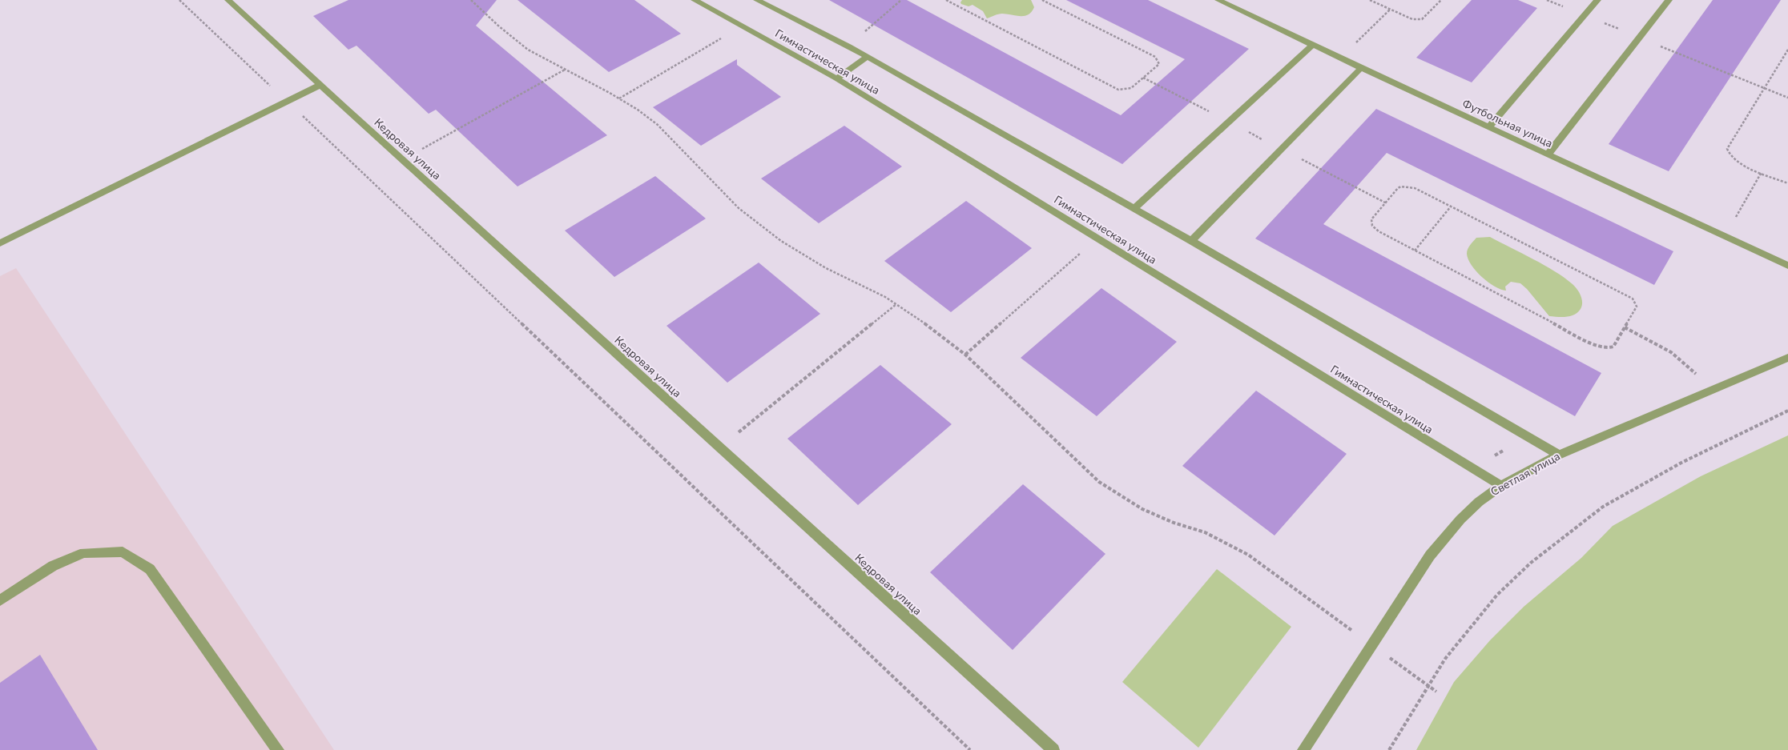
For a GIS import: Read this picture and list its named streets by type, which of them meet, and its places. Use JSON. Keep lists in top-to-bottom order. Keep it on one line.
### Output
{"streets":{"street":["Гимнастическая улица","Футбольная улица","Кедровая улица","Светлая улица"]},"crossings":[["Гимнастическая улица","Светлая улица"]]}
